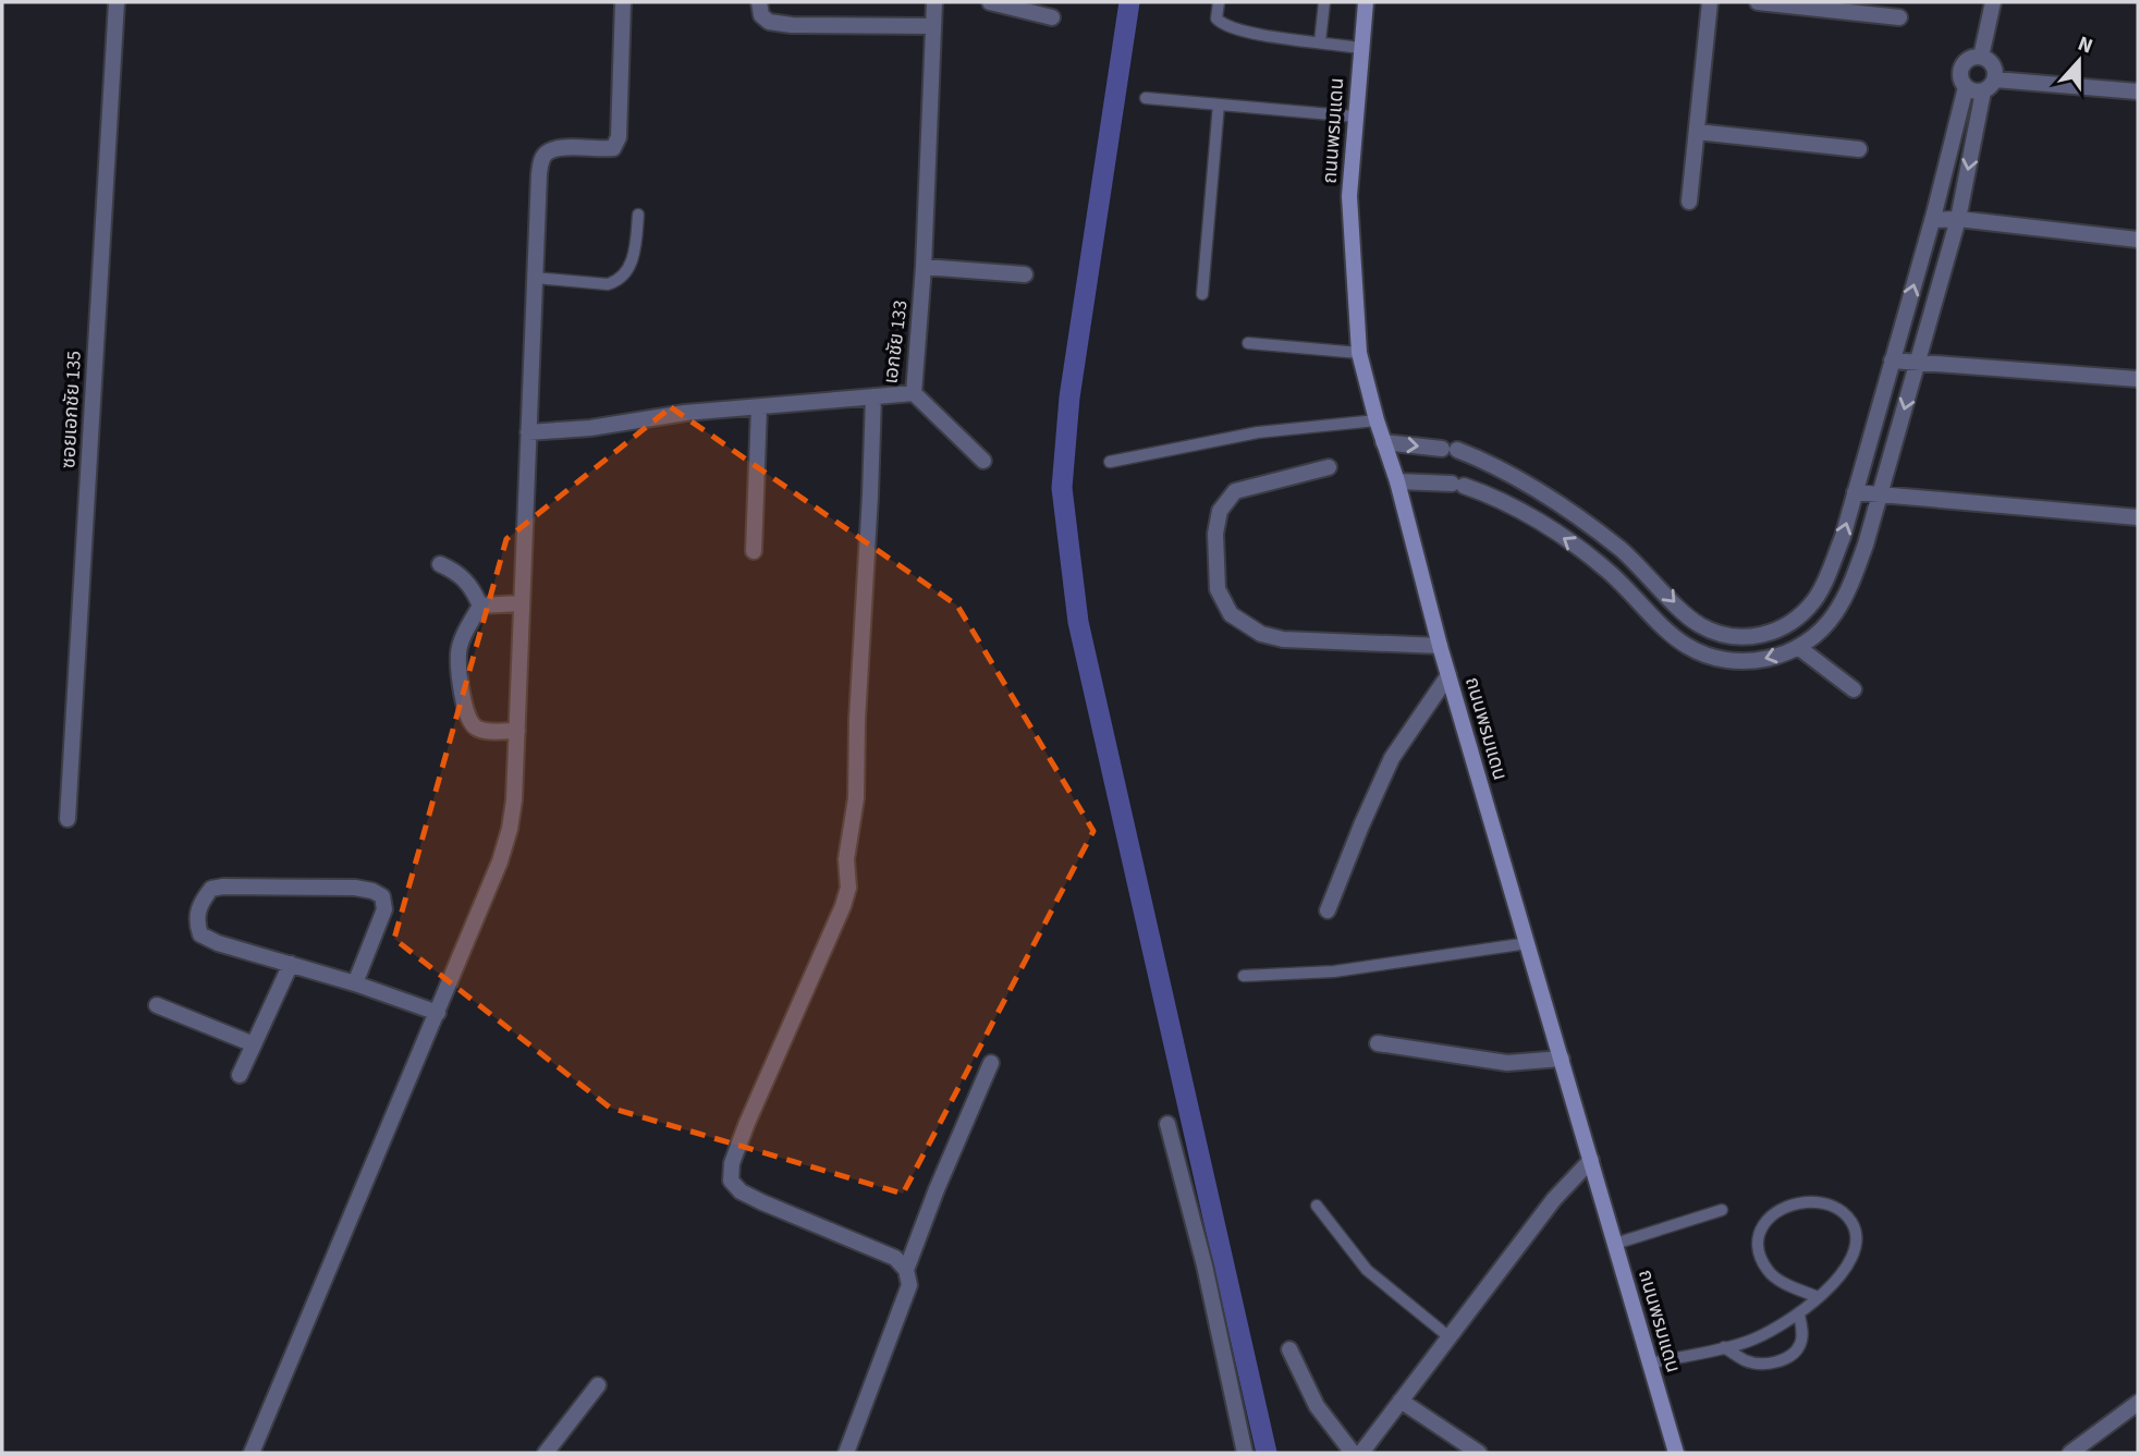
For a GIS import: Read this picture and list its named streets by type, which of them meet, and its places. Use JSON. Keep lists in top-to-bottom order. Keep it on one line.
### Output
{"streets":{"main road":["ถนนพรมแดน"],"street":["เอกชัย 133","ซอยเอกชัย 135"]},"north":"top"}
